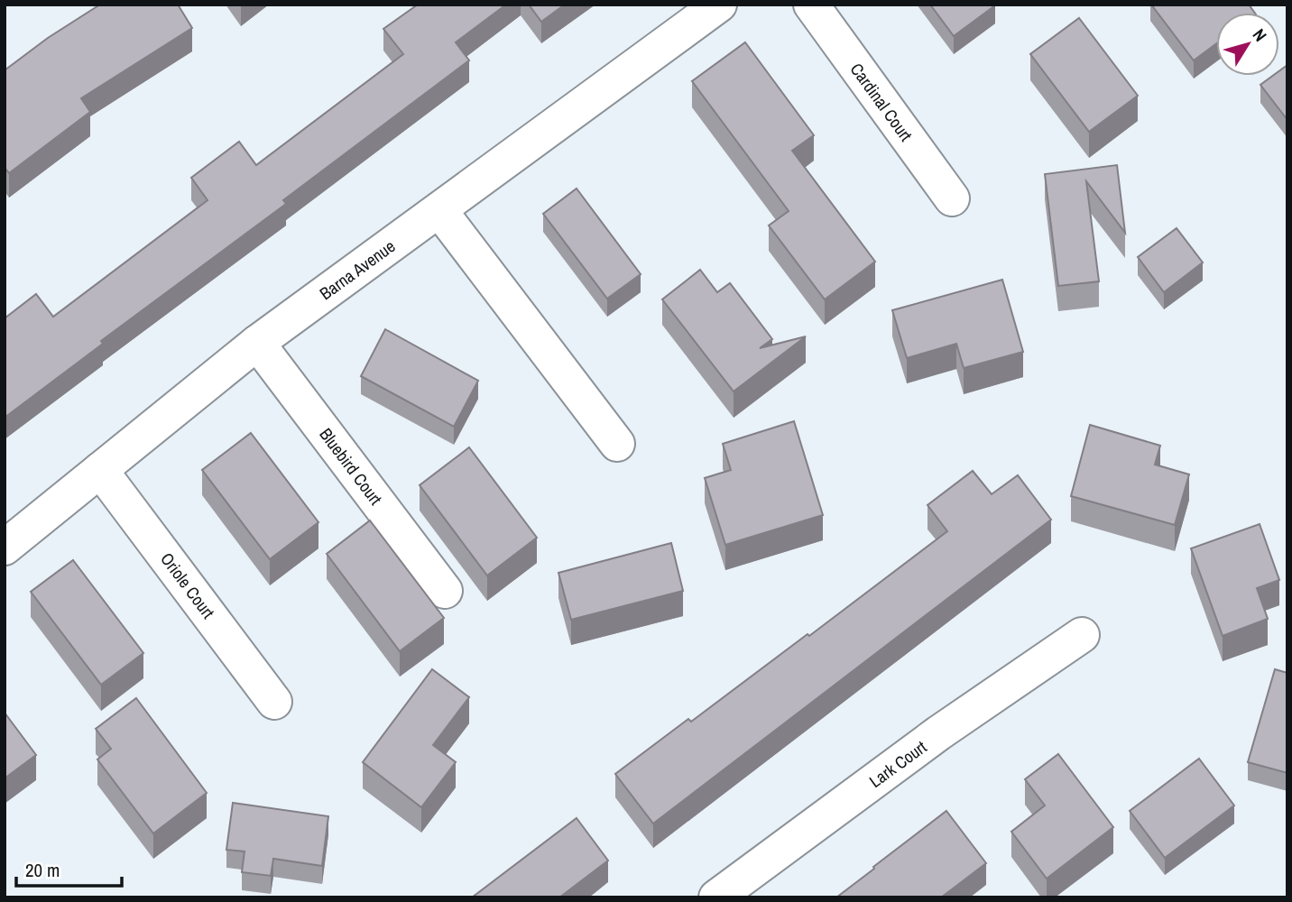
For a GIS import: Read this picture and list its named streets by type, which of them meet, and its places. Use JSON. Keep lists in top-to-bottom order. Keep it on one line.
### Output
{"streets":{"street":["Cardinal Court","Barna Avenue","Bluebird Court","Oriole Court","Lark Court"]},"crossings":[["Barna Avenue","Bluebird Court"],["Barna Avenue","Oriole Court"]],"scale_bar":"20 m","north":"top right"}
